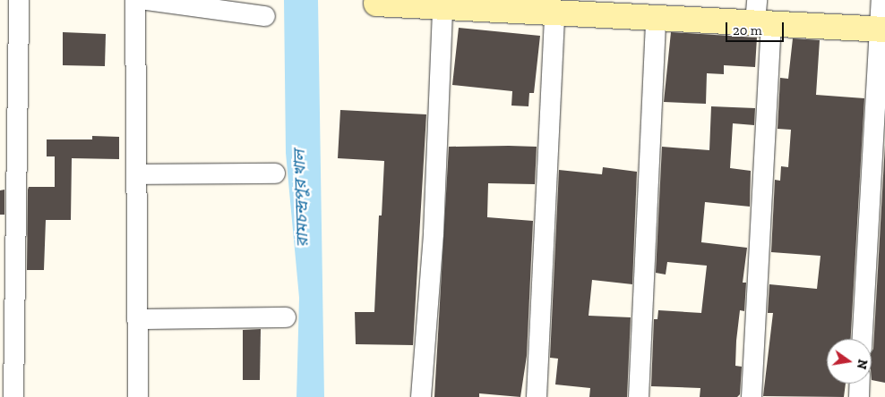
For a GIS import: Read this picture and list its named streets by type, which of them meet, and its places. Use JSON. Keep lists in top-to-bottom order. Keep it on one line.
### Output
{"water":["রামচন্দ্রপুর খাল"],"scale_bar":"20 m","north":"right"}
